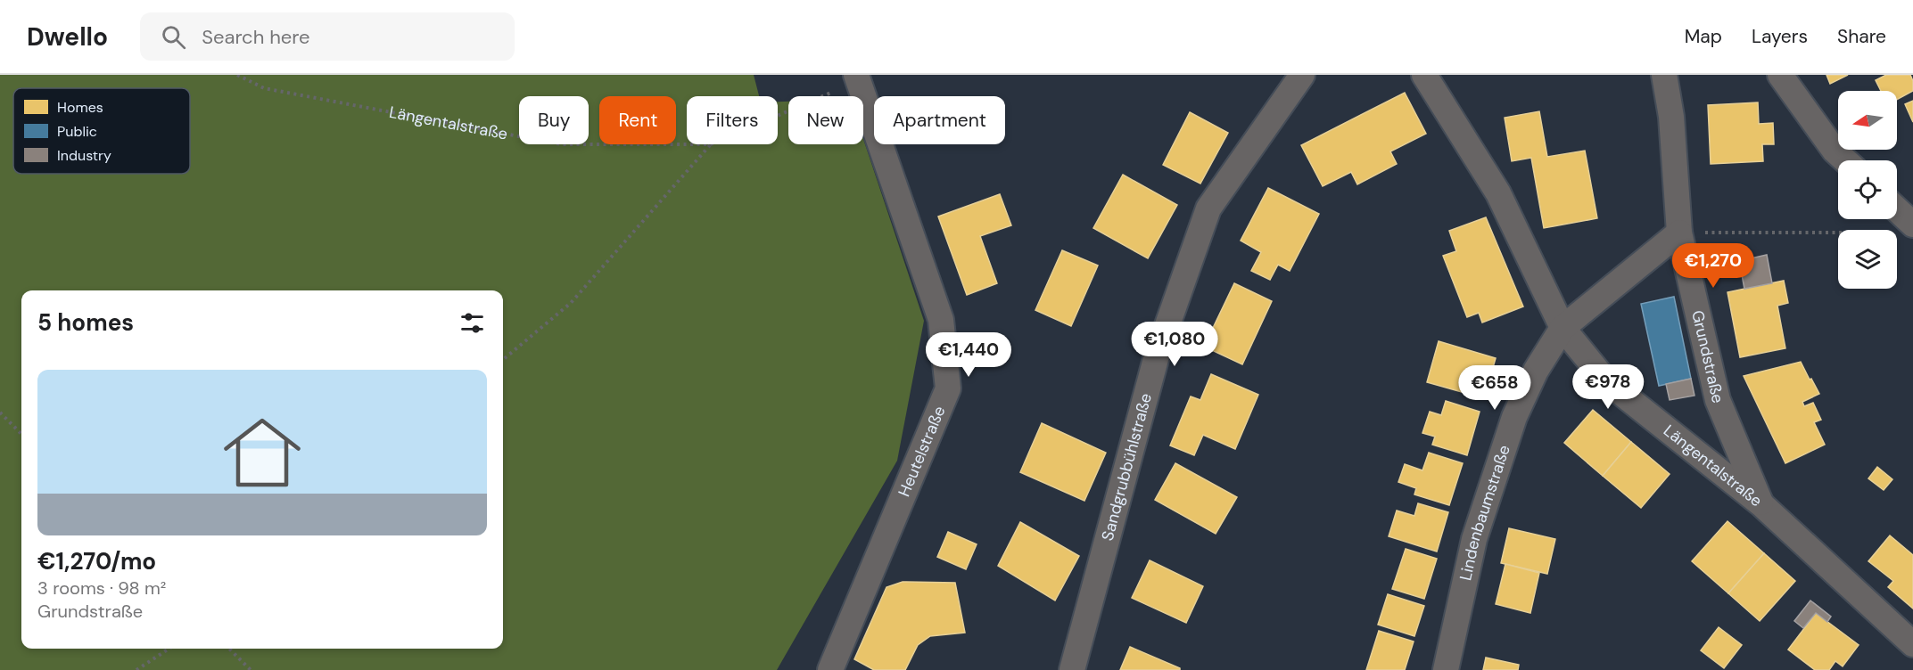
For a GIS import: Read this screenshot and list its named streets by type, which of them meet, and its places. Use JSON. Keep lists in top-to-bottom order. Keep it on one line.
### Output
{"streets":{"street":["Längentalstraße","Grundstraße","Heutelstraße","Sandgrubbühlstraße","Lindenbaumstraße"]},"crossings":[["Längentalstraße","Grundstraße"],["Längentalstraße","Heutelstraße"],["Längentalstraße","Lindenbaumstraße"],["Grundstraße","Lindenbaumstraße"]],"legend":["Homes","Public","Industry"],"north":"left","page":{"header":"Dwello","search":"Search here","nav":["Map","Layers","Share"],"chip":["Buy","Rent","Filters","New","Apartment"],"price":["€1,270","€1,080","€1,440","€978","€658"],"heading":"5 homes","list":[{"name":"€1,270/mo","note":"3 rooms · 98 m² · Grundstraße"}]}}
